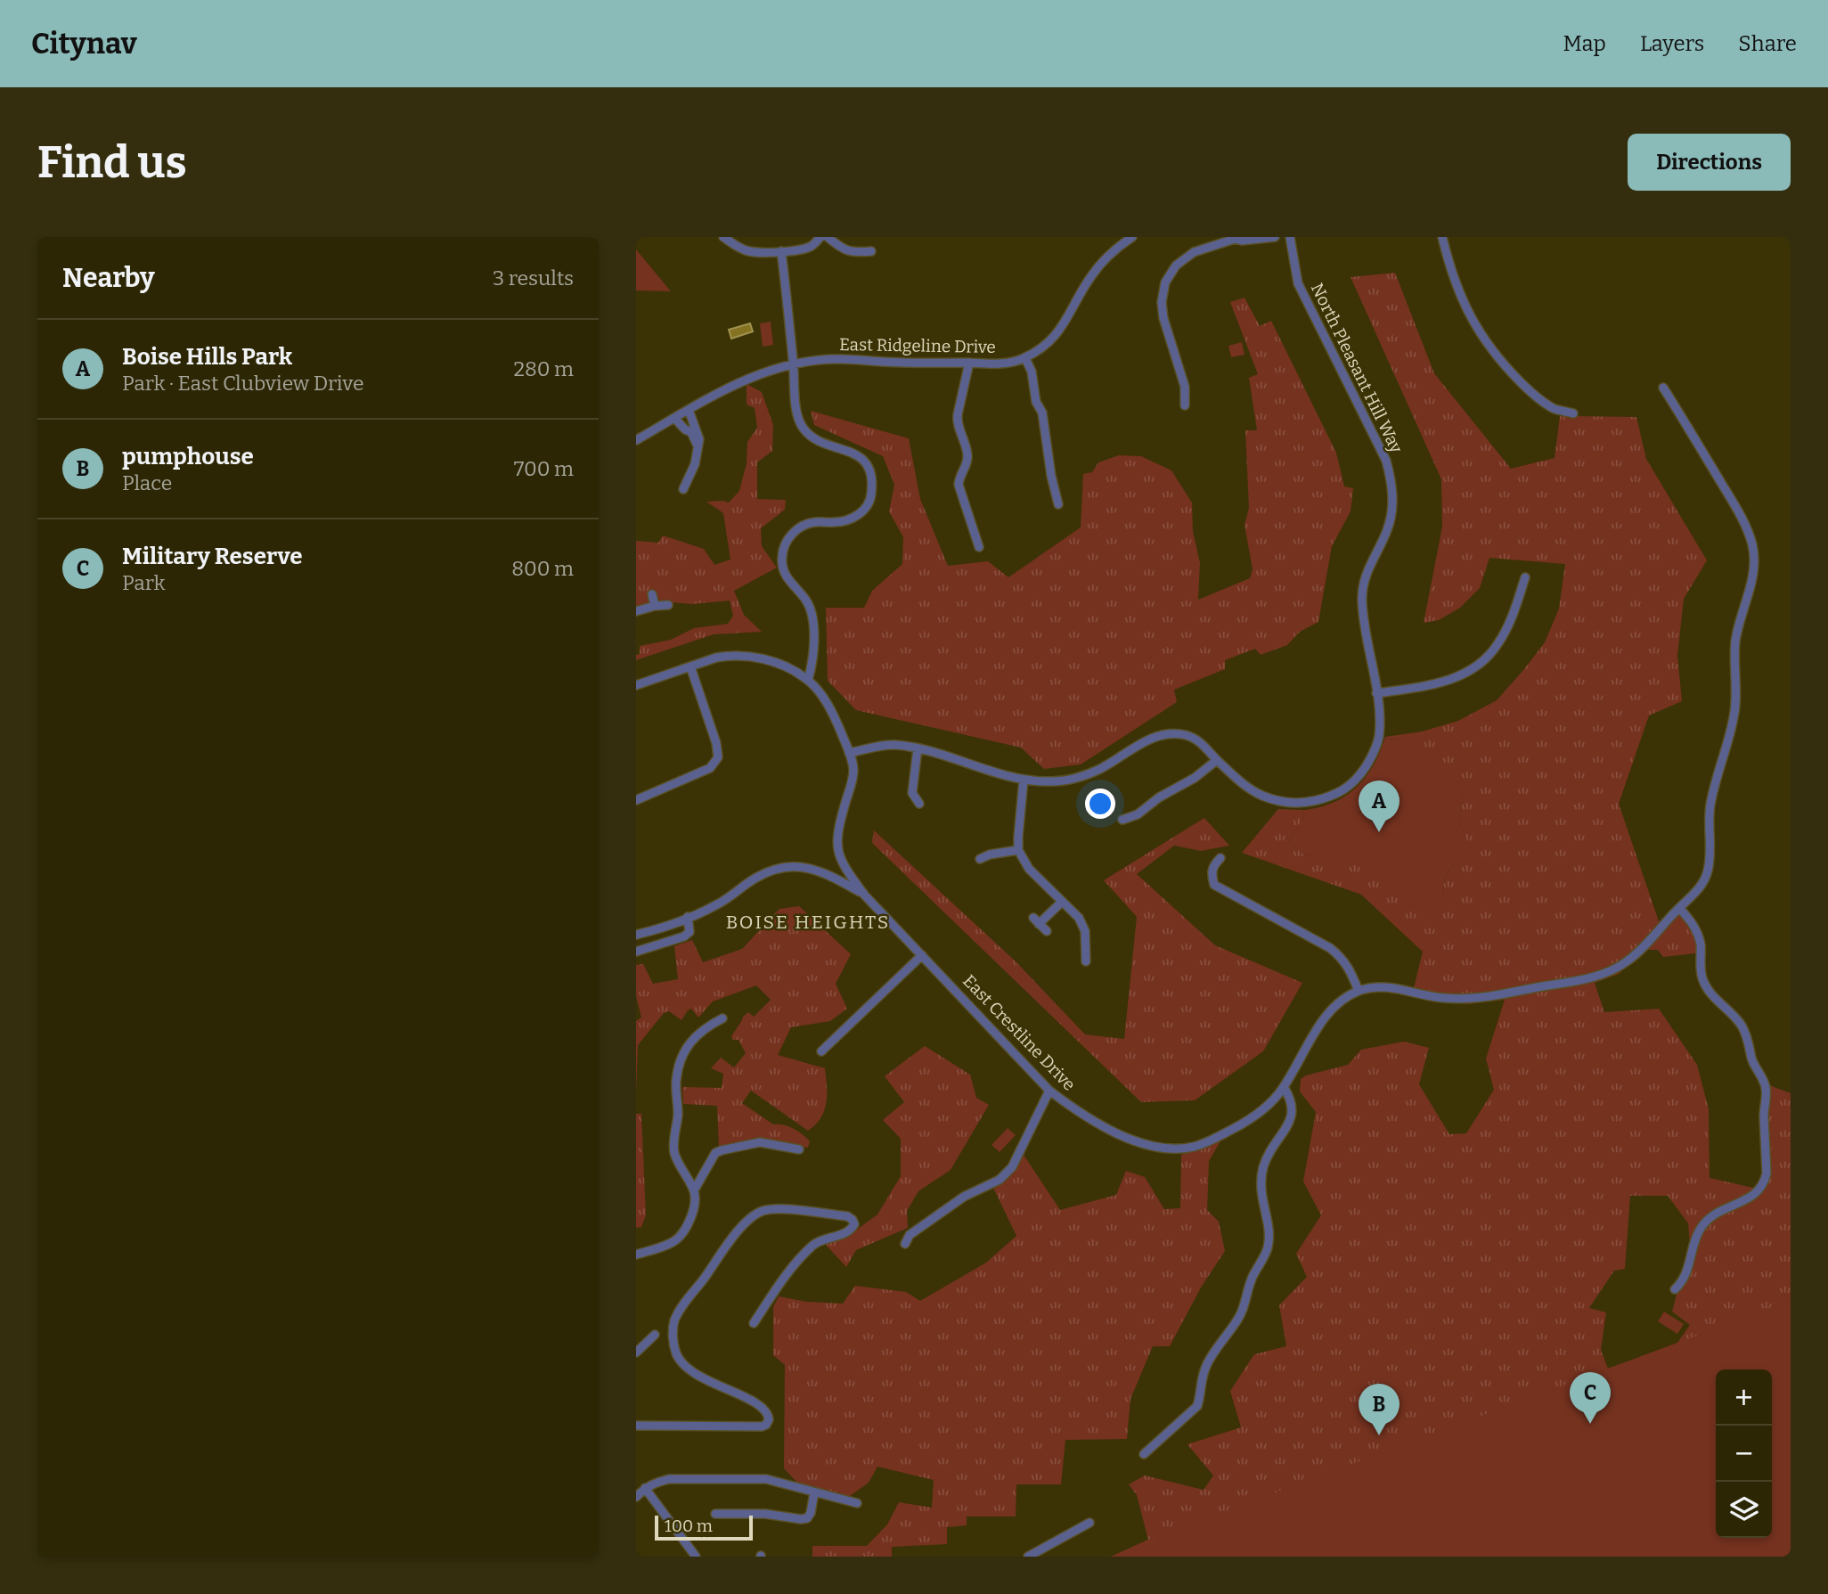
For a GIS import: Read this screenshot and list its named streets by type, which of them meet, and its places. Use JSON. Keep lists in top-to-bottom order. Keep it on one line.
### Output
{"streets":{"street":["East Ridgeline Drive","North Pleasant Hill Way","East Crestline Drive"]},"districts":["BOISE HEIGHTS"],"scale_bar":"100 m","page":{"header":"Citynav","nav":["Map","Layers","Share"],"buttons":"Directions","title":"Find us","heading":["Nearby","3 results"],"list":[{"mark":"A","name":"Boise Hills Park","note":"Park · East Clubview Drive","value":"280 m"},{"mark":"B","name":"pumphouse","note":"Place","value":"700 m"},{"mark":"C","name":"Military Reserve","note":"Park","value":"800 m"}],"pins":["A","C","B"],"map_buttons":["+","−"],"scale":"100 m"}}
